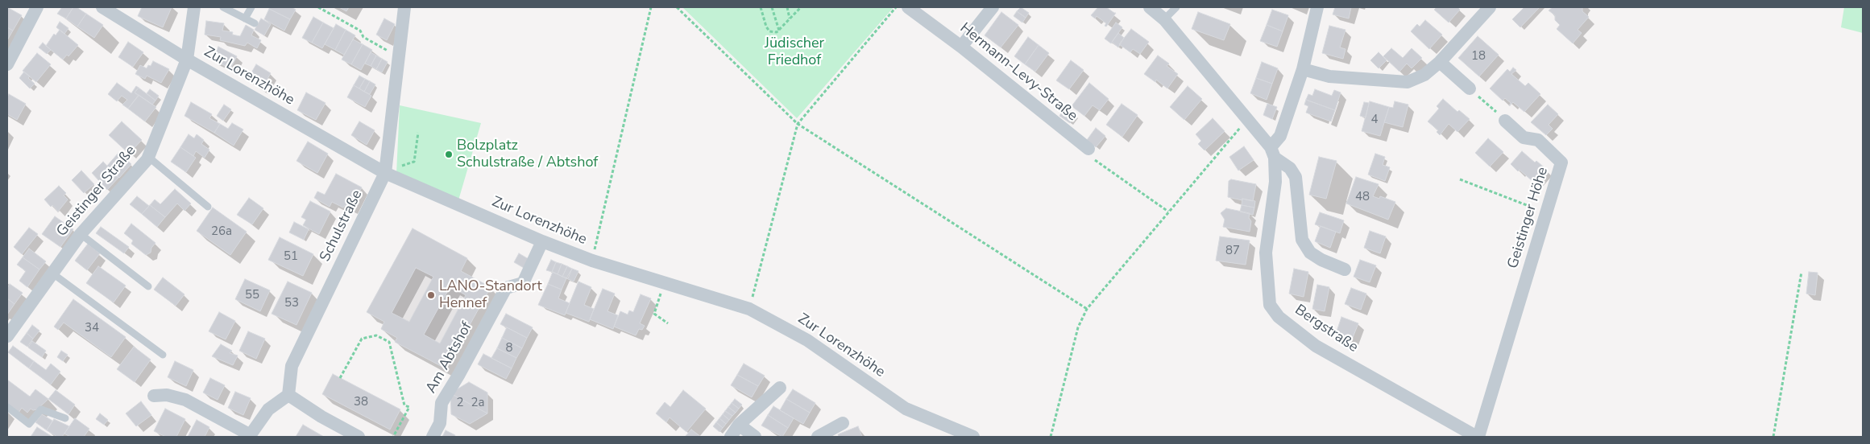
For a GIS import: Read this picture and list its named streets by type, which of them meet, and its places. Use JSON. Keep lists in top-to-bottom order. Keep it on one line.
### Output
{"streets":{"street":["Hermann-Levy-Straße","Zur Lorenzhöhe","Geistinger Straße","Geistinger Höhe","Schulstraße","Bergstraße","Am Abtshof"]},"crossings":[["Zur Lorenzhöhe","Geistinger Straße"],["Zur Lorenzhöhe","Schulstraße"],["Zur Lorenzhöhe","Am Abtshof"],["Geistinger Höhe","Bergstraße"]],"parks":["Jüdischer Friedhof"],"places":["Bolzplatz Schulstraße / Abtshof","LANO-Standort Hennef"],"house_numbers":["18","4","48","26a","87","51","55","53","34","8","38","2","2a"]}
